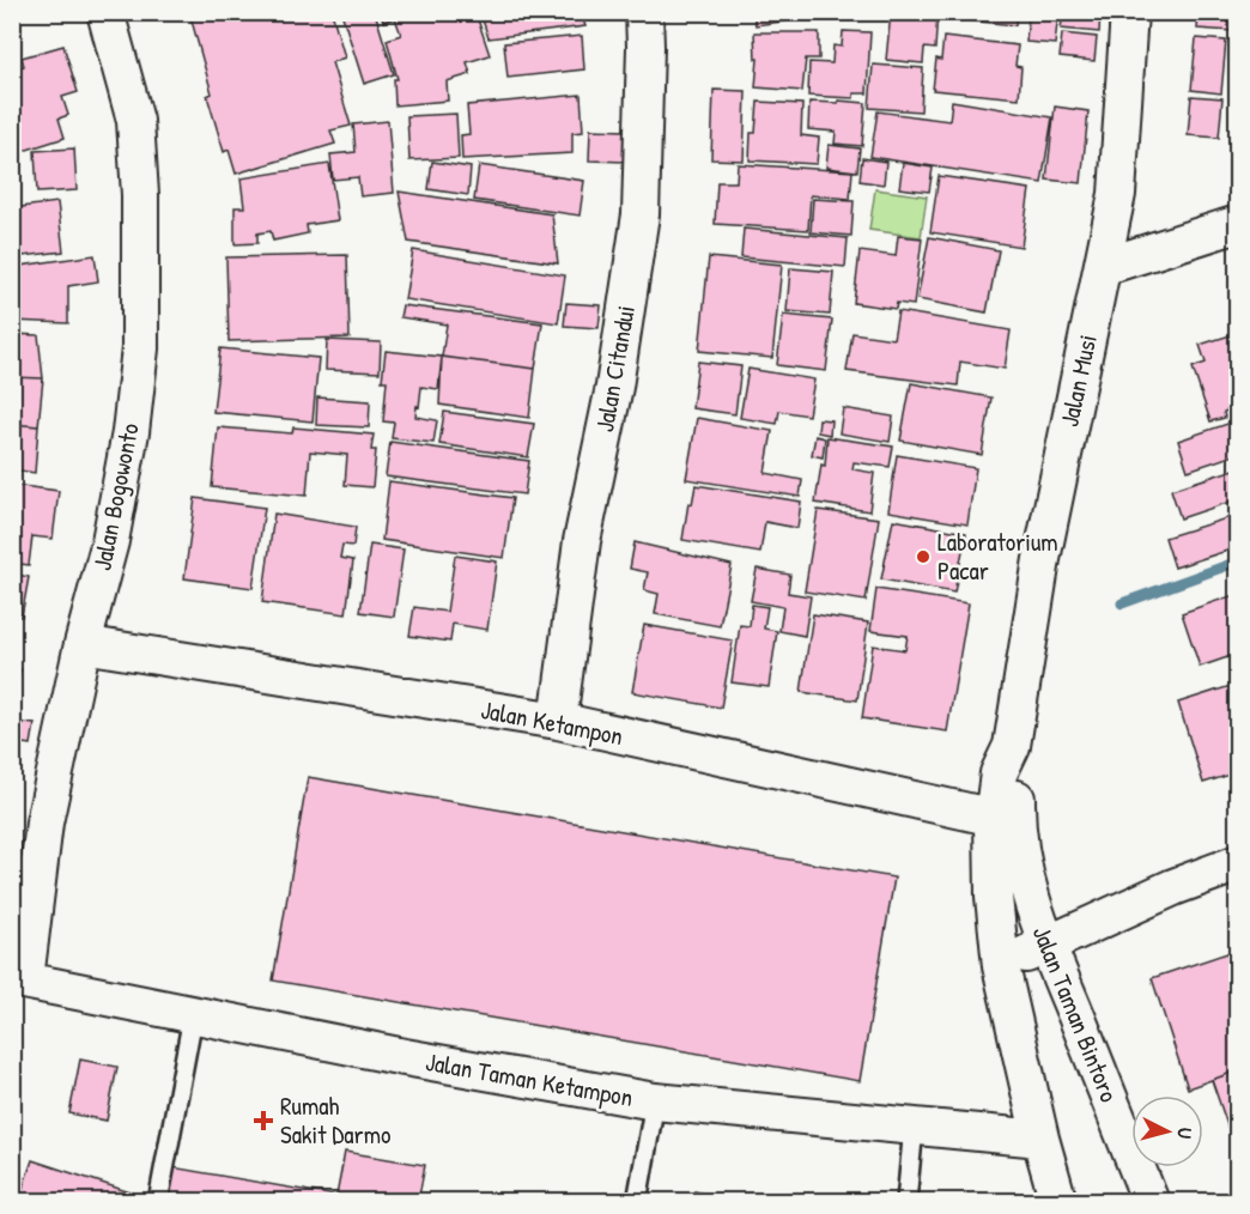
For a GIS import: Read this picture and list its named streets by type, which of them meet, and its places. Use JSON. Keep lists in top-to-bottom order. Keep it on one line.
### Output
{"streets":{"street":["Jalan Citandui","Jalan Musi","Jalan Bogowonto","Jalan Ketampon","Jalan Taman Bintoro","Jalan Taman Ketampon"]},"crossings":[["Jalan Citandui","Jalan Ketampon"],["Jalan Musi","Jalan Ketampon"],["Jalan Musi","Jalan Taman Bintoro"],["Jalan Bogowonto","Jalan Ketampon"],["Jalan Bogowonto","Jalan Taman Ketampon"],["Jalan Ketampon","Jalan Taman Bintoro"],["Jalan Taman Bintoro","Jalan Taman Ketampon"]],"places":{"other":["Laboratorium Pacar"],"health":["Rumah Sakit Darmo"]},"north":"right"}
